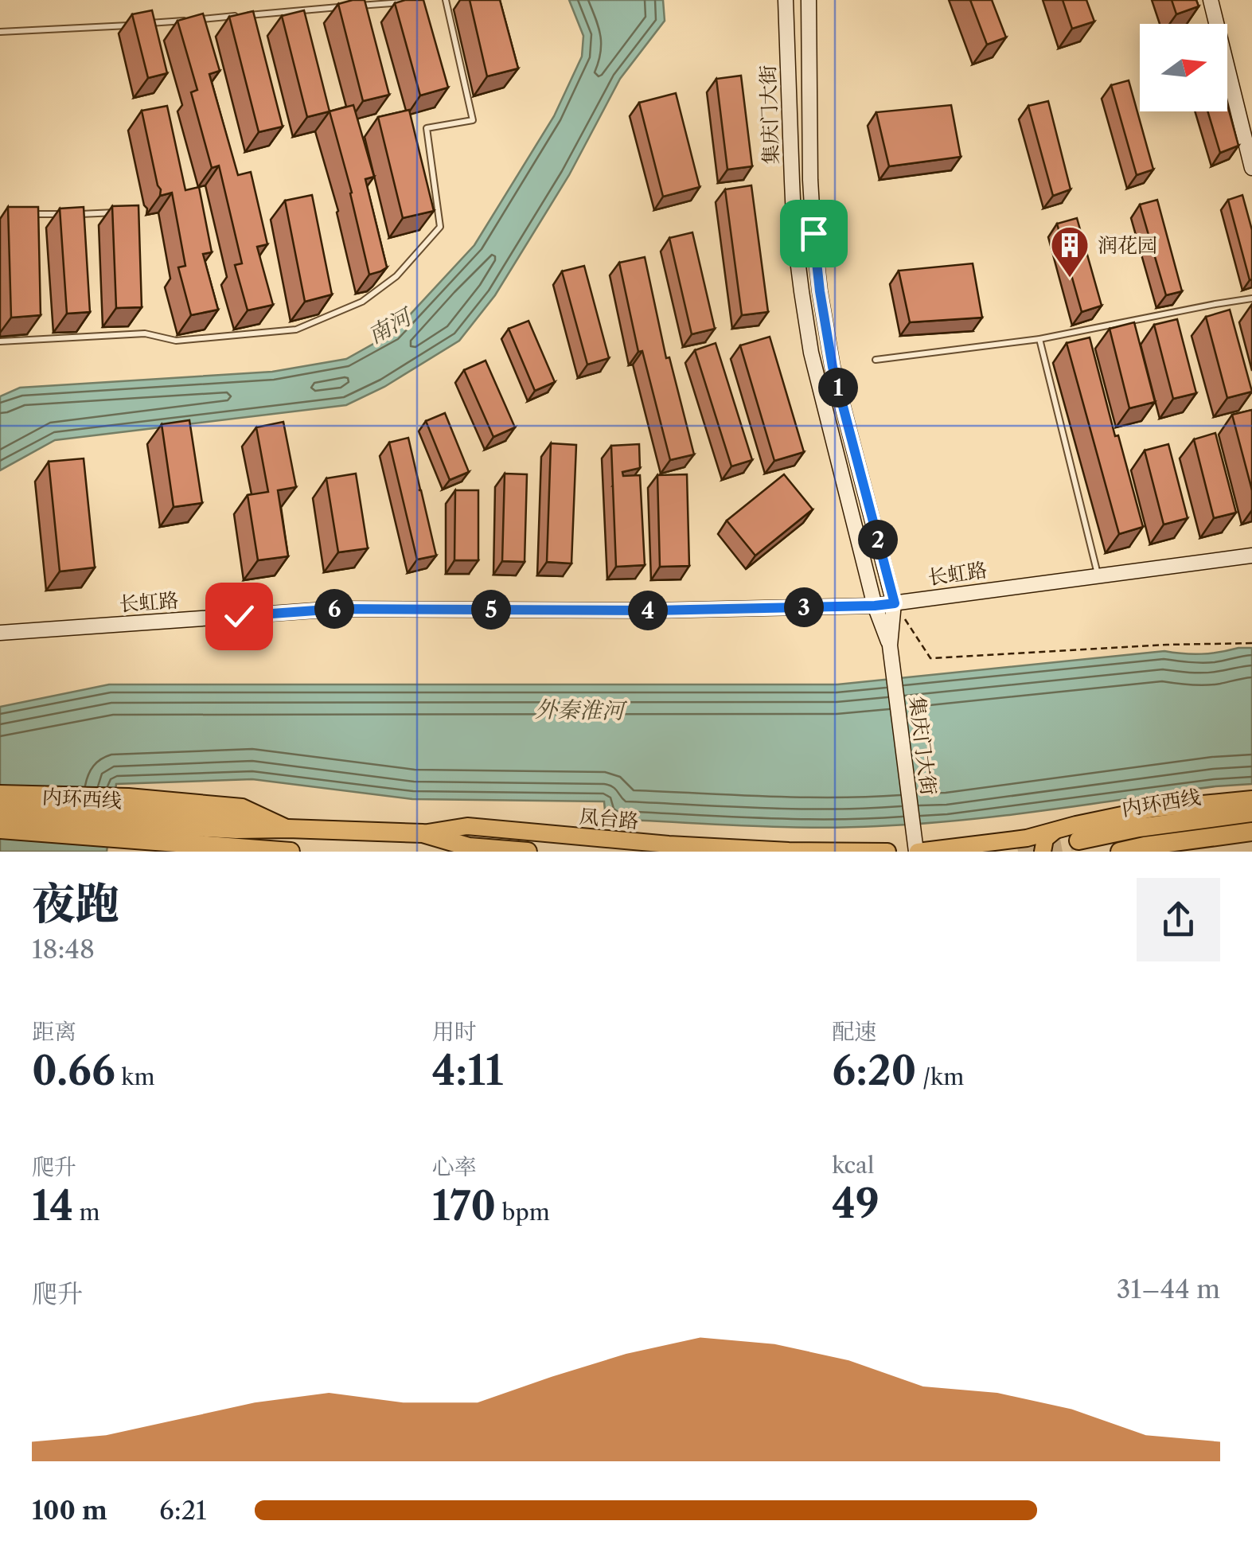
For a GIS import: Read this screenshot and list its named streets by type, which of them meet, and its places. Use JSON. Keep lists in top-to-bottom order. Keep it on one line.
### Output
{"streets":{"highway":["内环西线"],"main road":["集庆门大街","长虹路","凤台路"]},"crossings":[["集庆门大街","长虹路"]],"water":["南河","外秦淮河"],"places":{"building":["润花园"]},"north":"right","page":{"pins":["1","2","3","6","5","4"],"heading":["夜跑","18:48"],"stats":[["距离","0.66 km"],["用时","4:11"],["配速","6:20 /km"],["爬升","14 m"],["心率","170 bpm"],["kcal","49"]],"chart":["爬升","31–44 m"],"list":[{"name":"100 m","note":"6:21"}]}}
